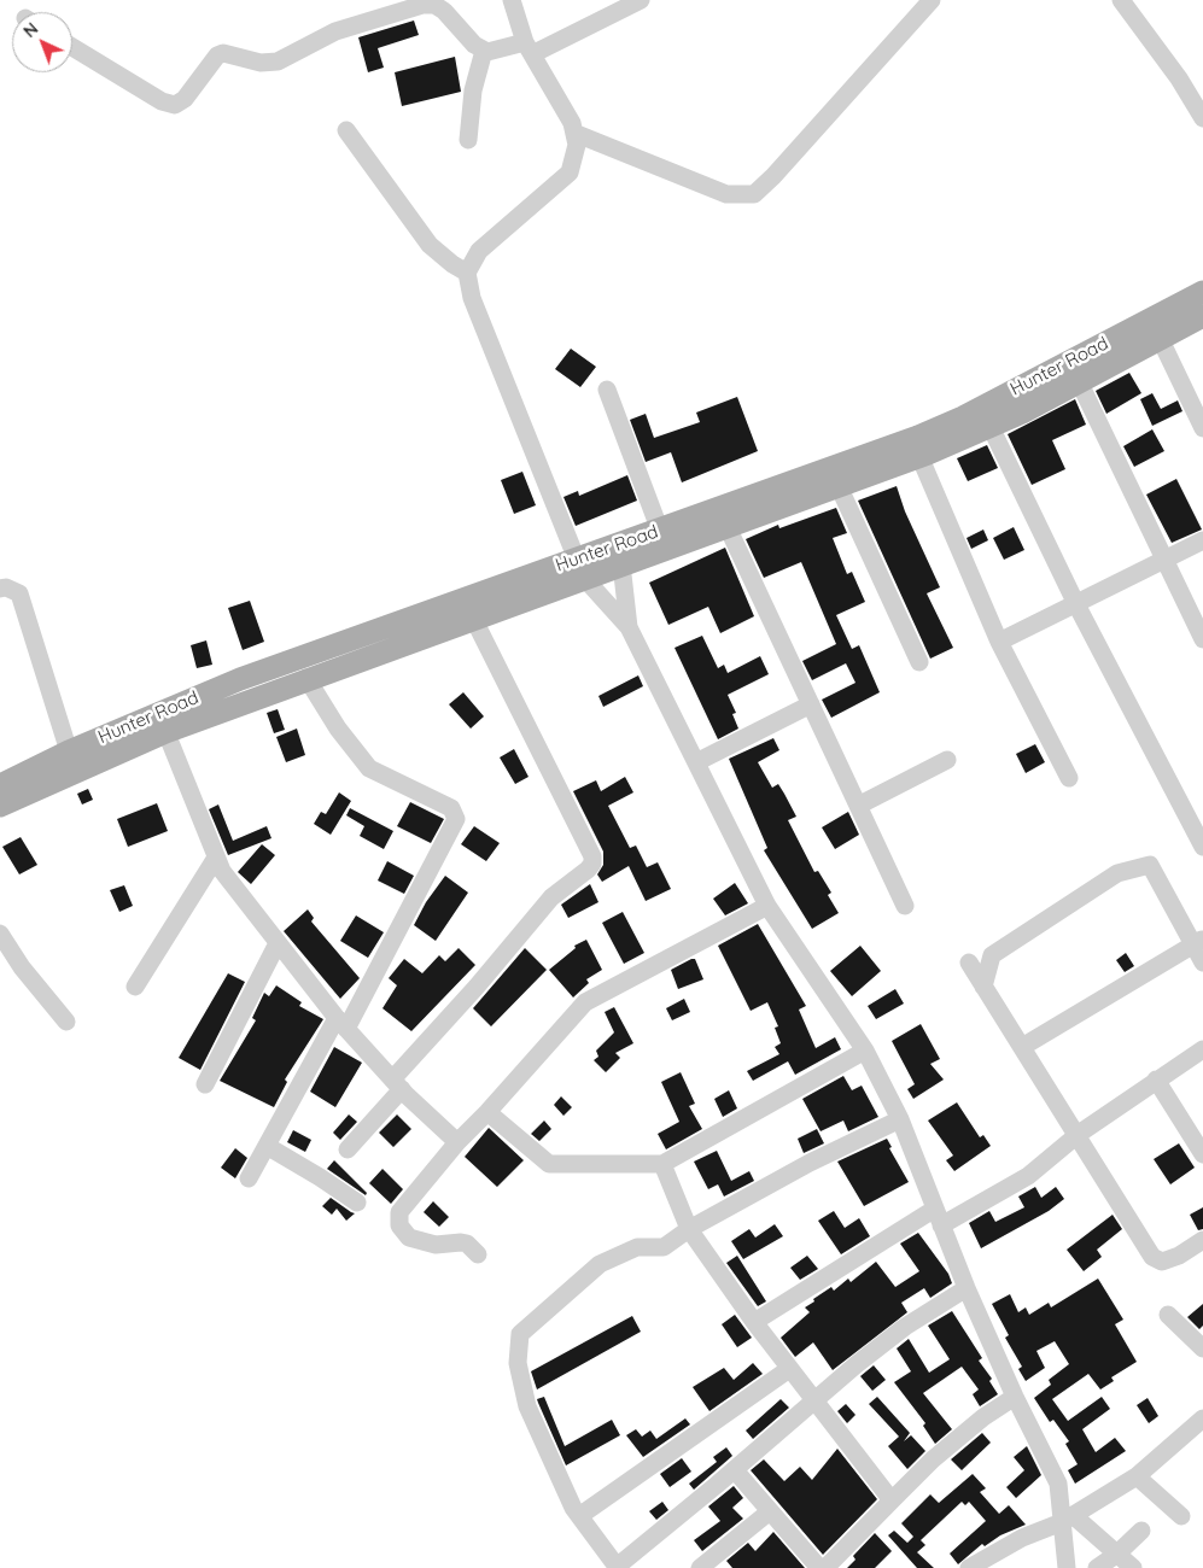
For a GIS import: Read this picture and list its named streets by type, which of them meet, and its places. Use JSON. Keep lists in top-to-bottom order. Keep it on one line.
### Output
{"streets":{"main road":["Hunter Road"]},"north":"top left"}
